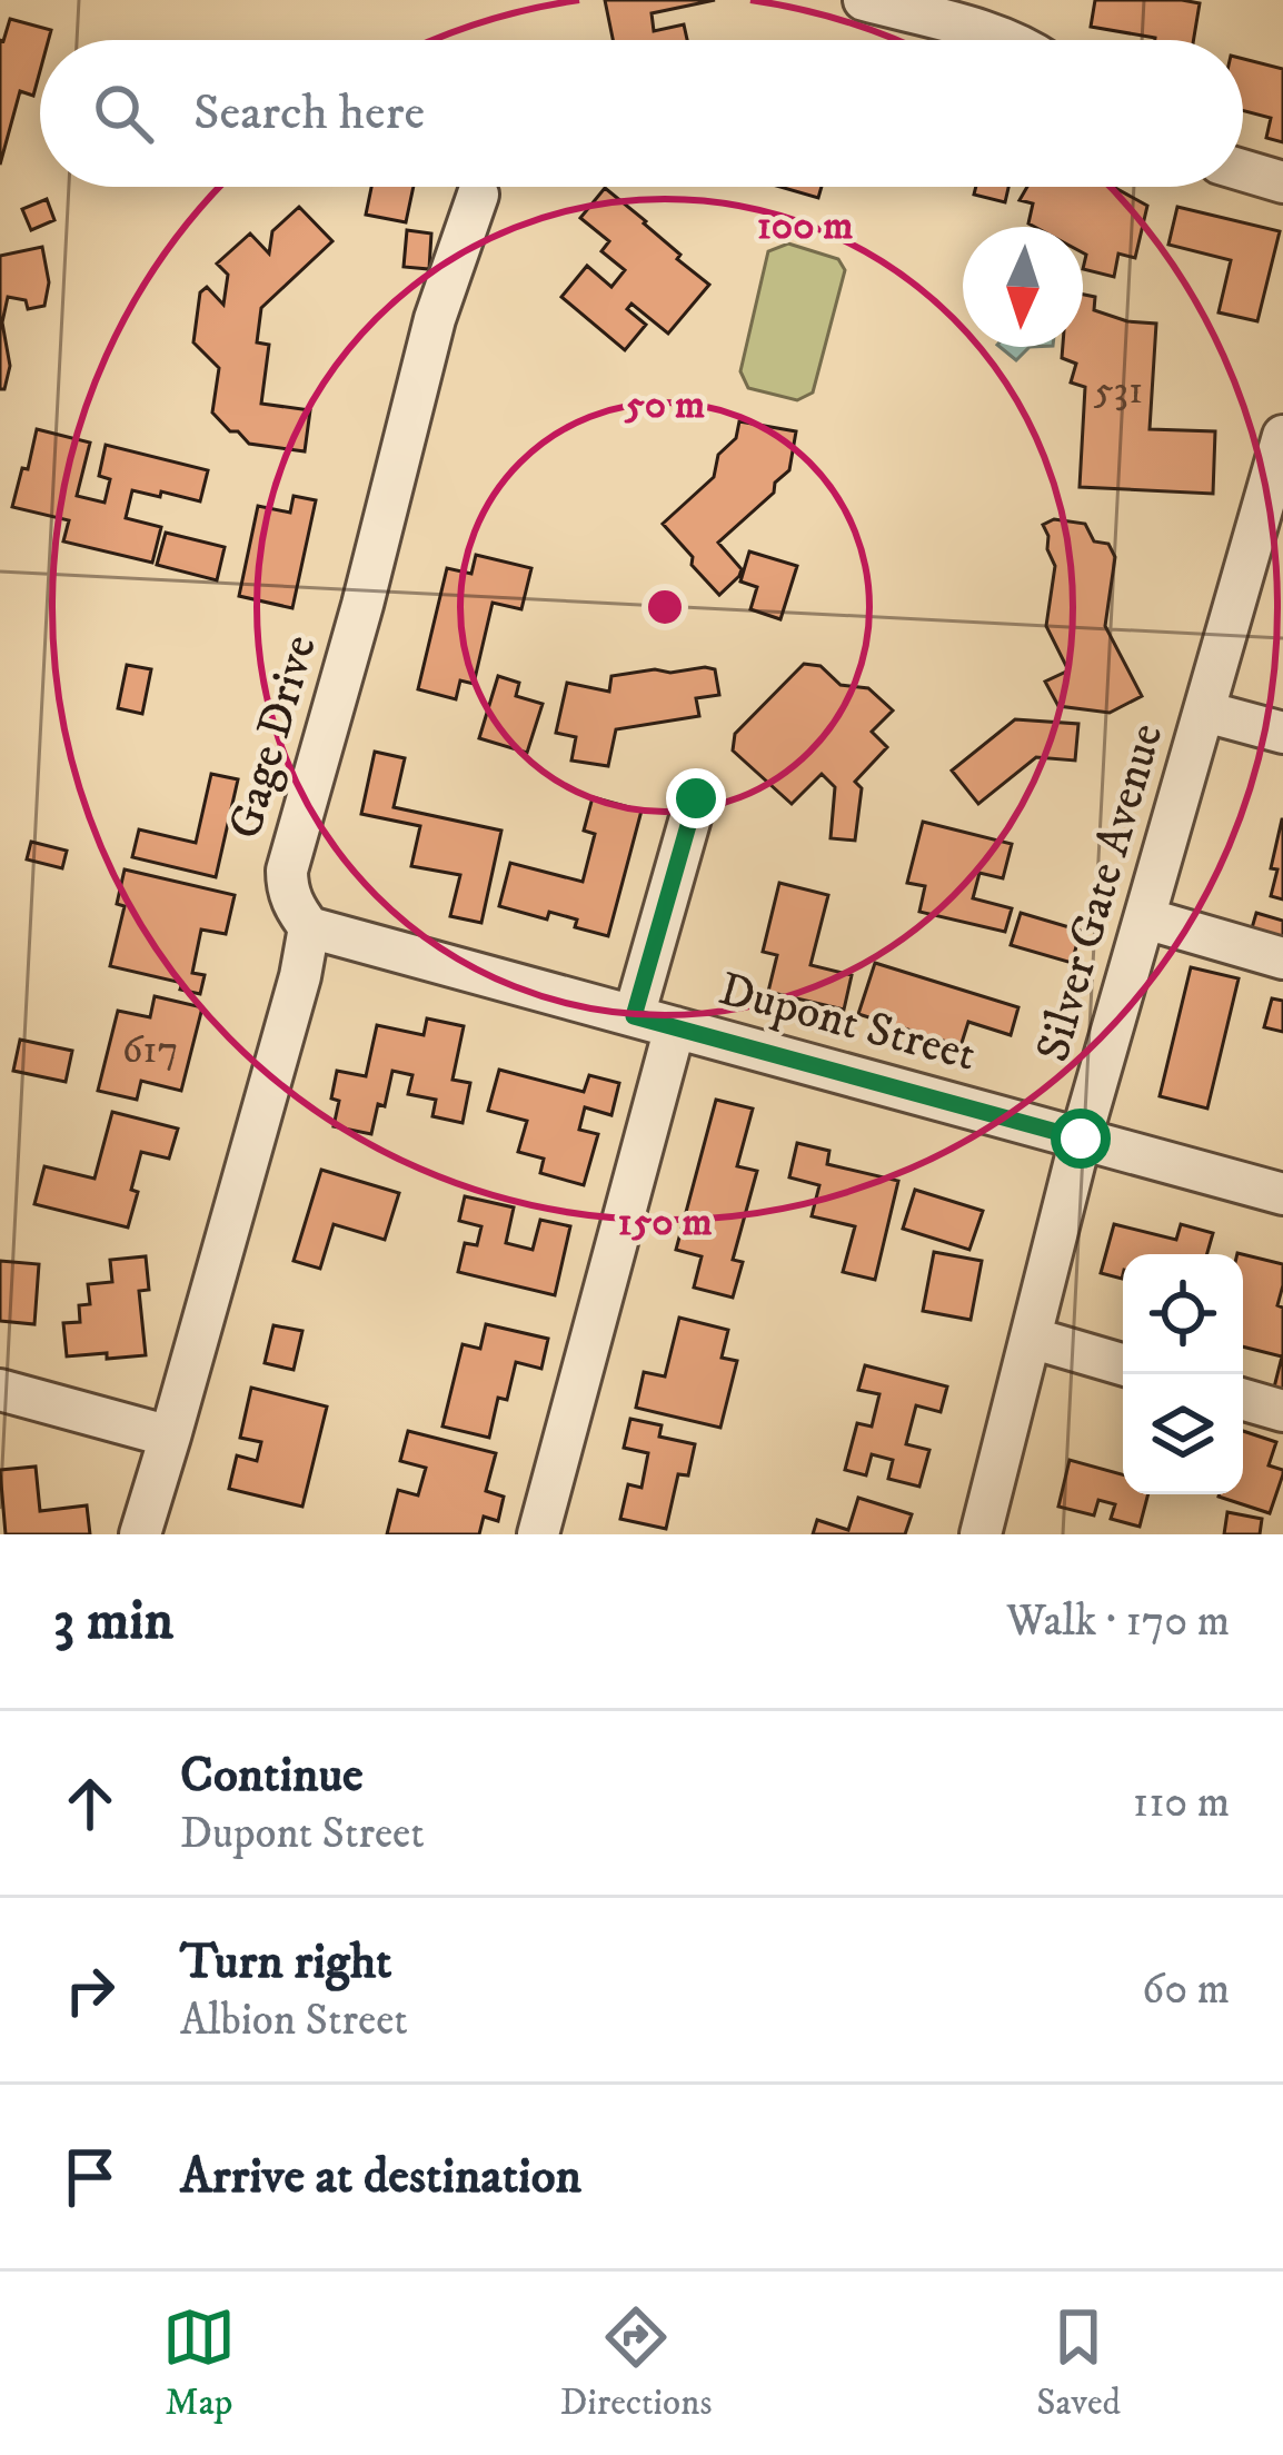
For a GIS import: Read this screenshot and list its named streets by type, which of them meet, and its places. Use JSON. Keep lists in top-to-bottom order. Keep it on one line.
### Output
{"streets":{"street":["Gage Drive","Silver Gate Avenue","Dupont Street"]},"crossings":[["Gage Drive","Dupont Street"],["Silver Gate Avenue","Dupont Street"]],"house_numbers":["531","617"],"north":"bottom","page":{"search":"Search here","heading":["3 min","Walk · 170 m"],"list":[["Continue","Dupont Street","110 m"],["Turn right","Albion Street","60 m"],"Arrive at destination"],"nav":["Map","Directions","Saved"]},"rings":["100 m","50 m","150 m"]}
